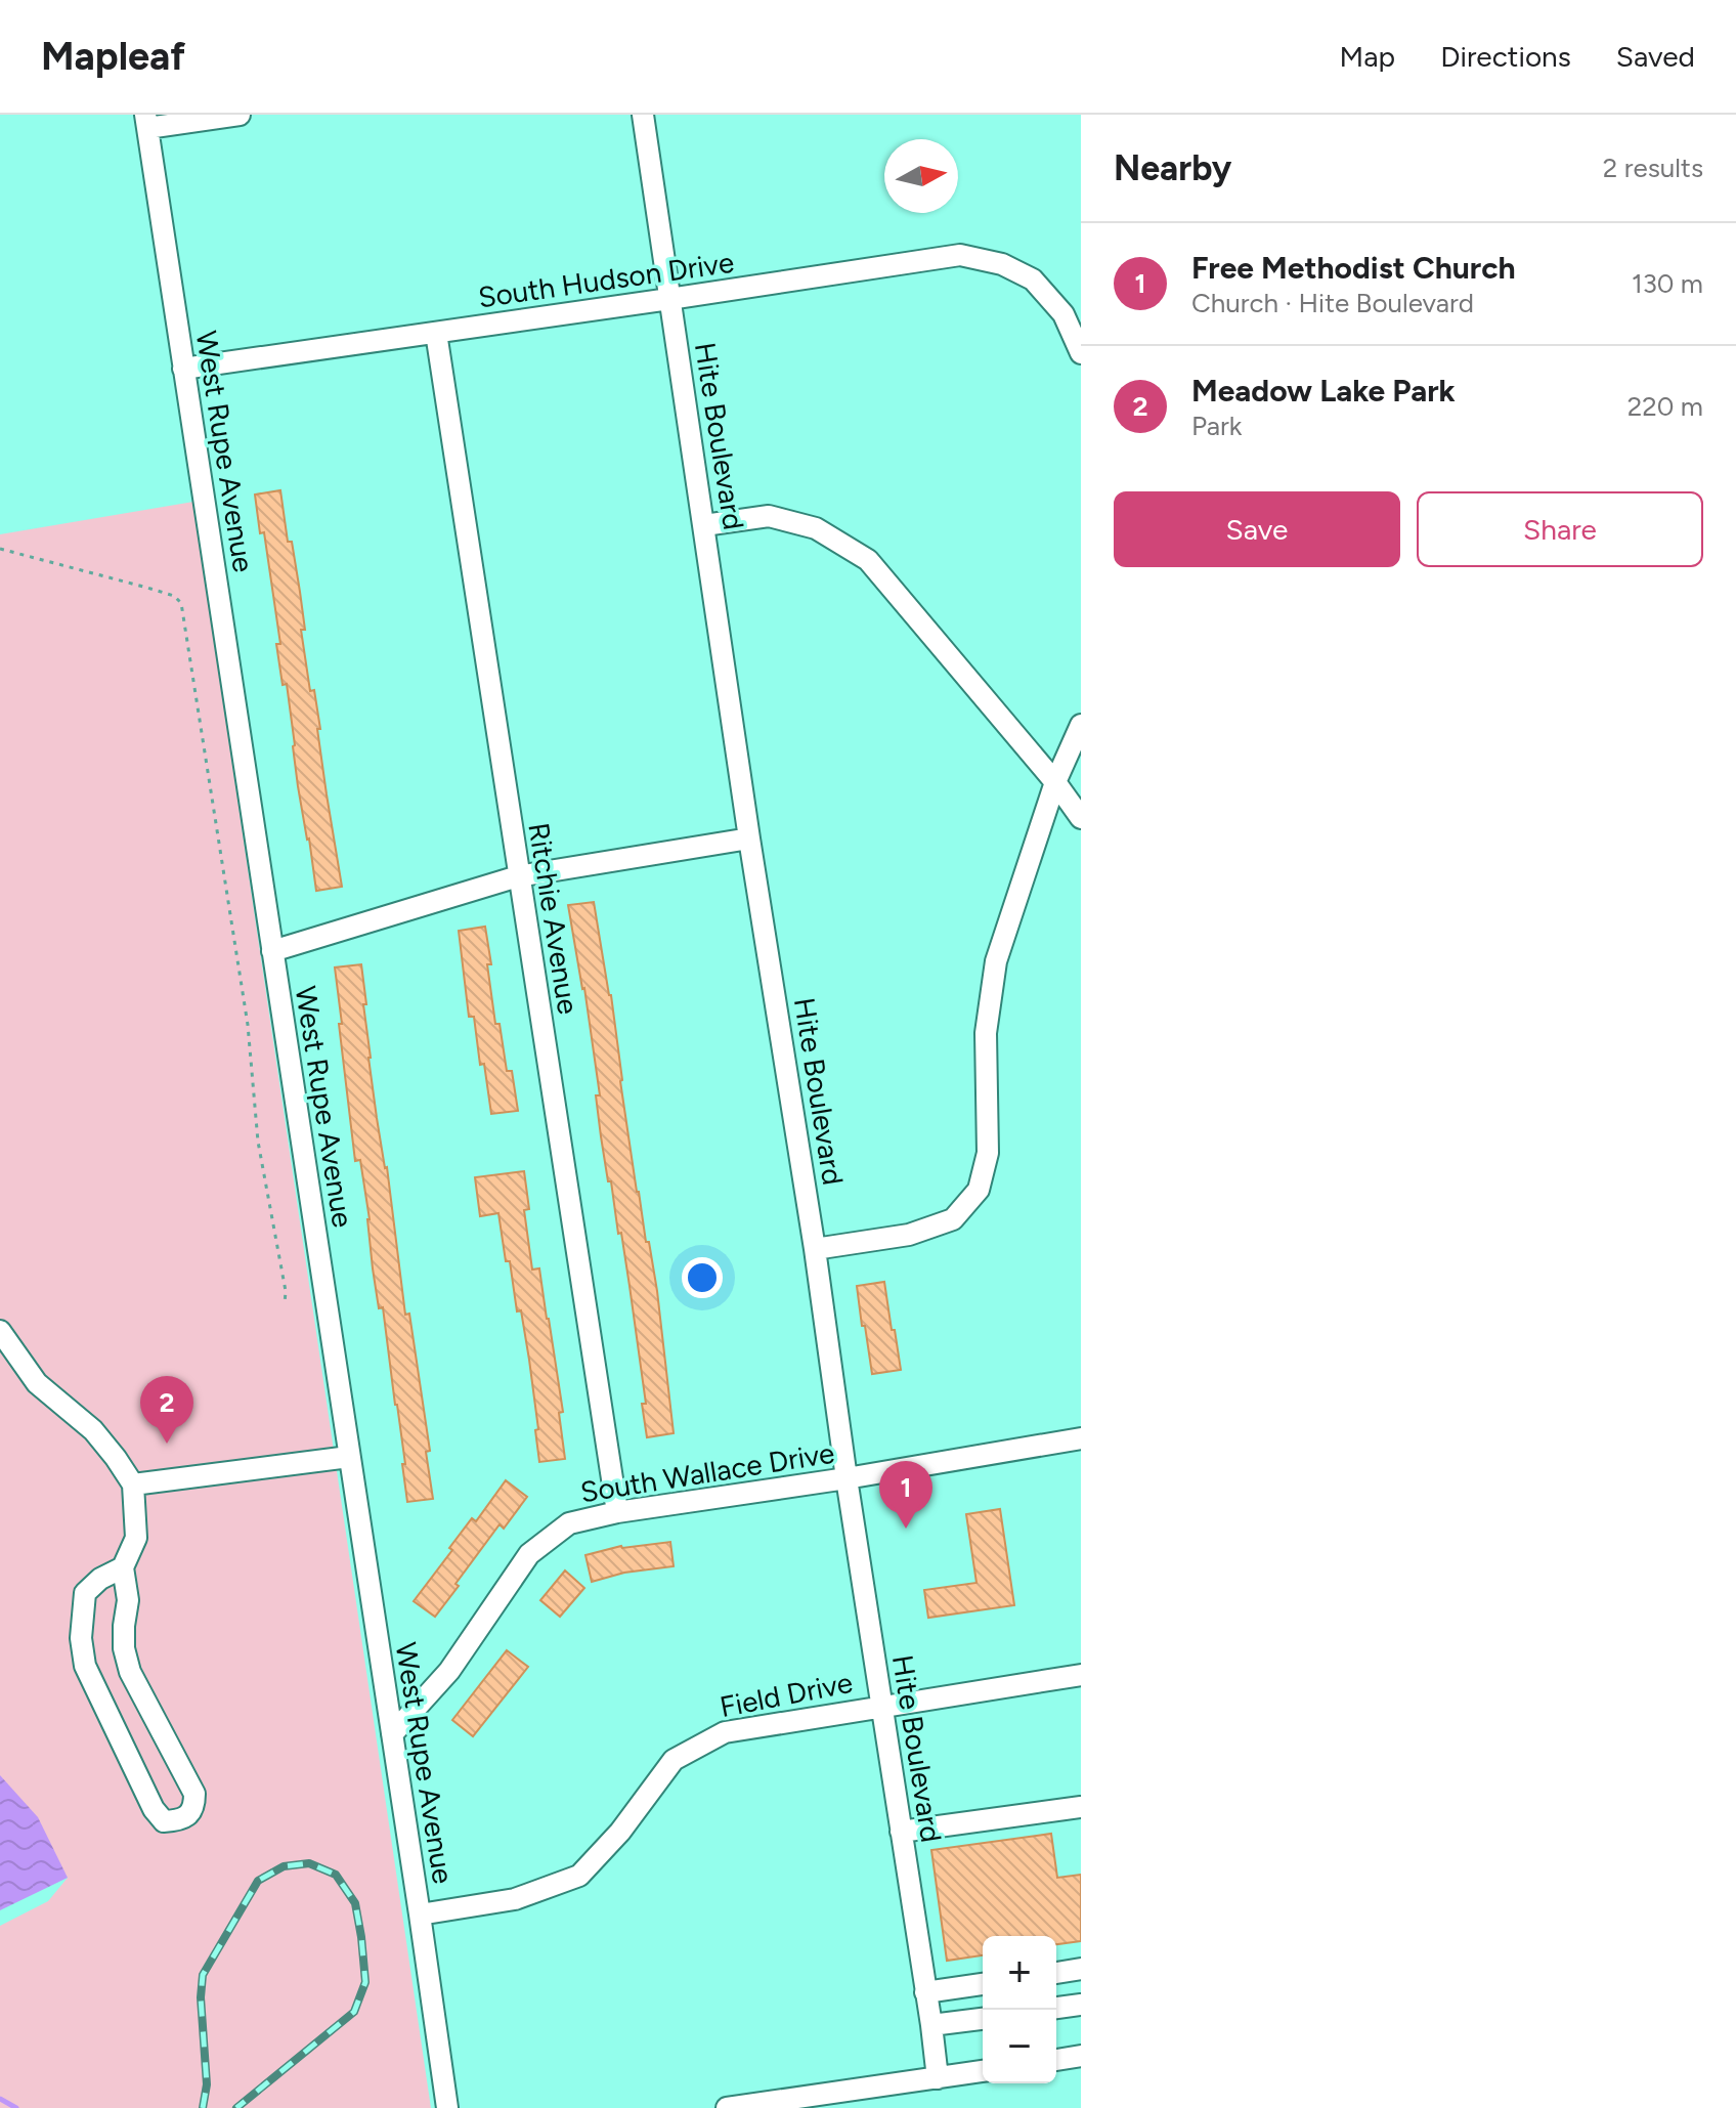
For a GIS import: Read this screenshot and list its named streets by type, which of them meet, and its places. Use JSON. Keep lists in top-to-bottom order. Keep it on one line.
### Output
{"streets":{"street":["South Hudson Drive","Hite Boulevard","West Rupe Avenue","Ritchie Avenue","South Wallace Drive","Field Drive"]},"crossings":[["South Hudson Drive","Hite Boulevard"],["South Hudson Drive","West Rupe Avenue"],["South Hudson Drive","Ritchie Avenue"],["Hite Boulevard","South Wallace Drive"],["Hite Boulevard","Field Drive"],["West Rupe Avenue","South Wallace Drive"],["West Rupe Avenue","Field Drive"],["Ritchie Avenue","South Wallace Drive"]],"north":"right","page":{"header":"Mapleaf","nav":["Map","Directions","Saved"],"heading":["Nearby","2 results"],"list":[{"mark":"1","name":"Free Methodist Church","note":"Church · Hite Boulevard","value":"130 m"},{"mark":"2","name":"Meadow Lake Park","note":"Park","value":"220 m"}],"buttons":["Save","Share"],"pins":["2","1"],"map_buttons":["+","−"]}}
